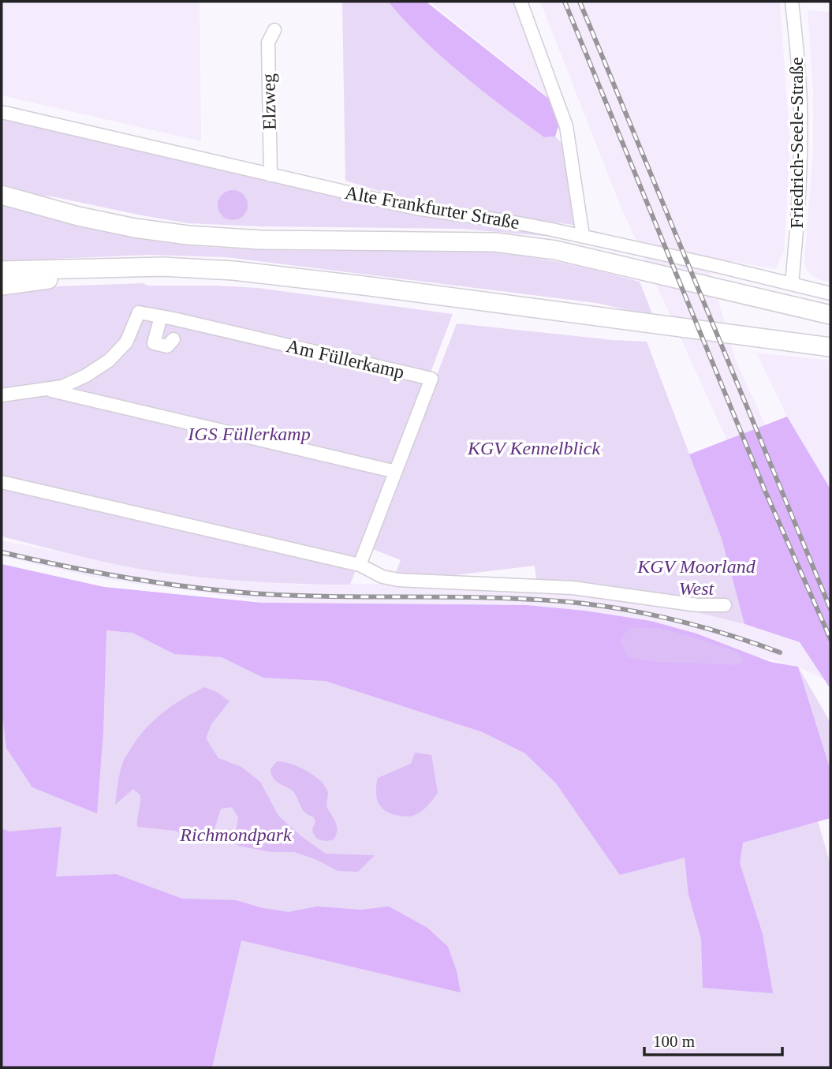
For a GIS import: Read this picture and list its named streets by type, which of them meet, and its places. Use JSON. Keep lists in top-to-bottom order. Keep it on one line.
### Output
{"streets":{"street":["Elzweg","Friedrich-Seele-Straße","Alte Frankfurter Straße","Am Füllerkamp"]},"crossings":[["Elzweg","Alte Frankfurter Straße"],["Friedrich-Seele-Straße","Alte Frankfurter Straße"]],"parks":["IGS Füllerkamp","KGV Kennelblick","KGV Moorland West","Richmondpark"],"scale_bar":"100 m"}
